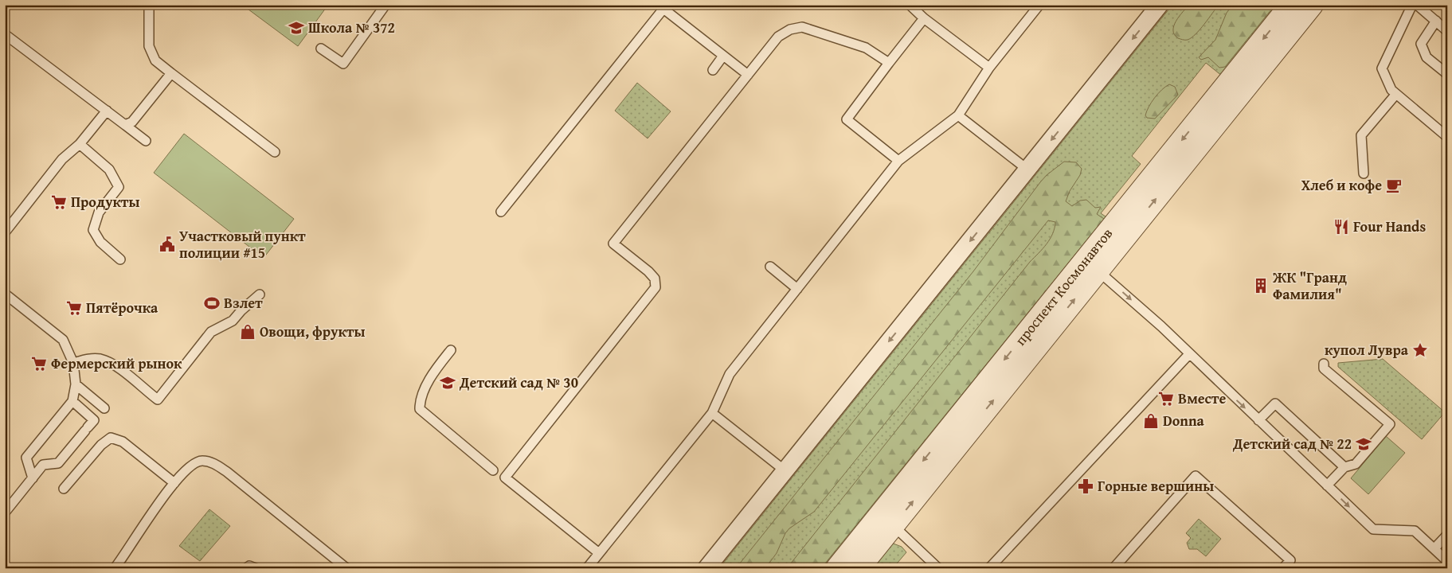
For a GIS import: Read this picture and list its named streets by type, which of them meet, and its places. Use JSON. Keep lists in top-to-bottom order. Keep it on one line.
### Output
{"streets":{"street":["проспект Космонавтов"]},"places":{"school or university":["Школа № 372","Детский сад № 30","Детский сад № 22"],"cafe":["Хлеб и кофе"],"supermarket":["Продукты","Пятёрочка","Фермерский рынок","Вместе"],"restaurant":["Four Hands"],"public building":["Участковый пункт полиции #15"],"building":["ЖК \"Гранд Фамилия\""],"sports":["Взлет"],"shop":["Овощи, фрукты","Donna"],"place":["купол Лувра"],"pharmacy":["Горные вершины"]}}
